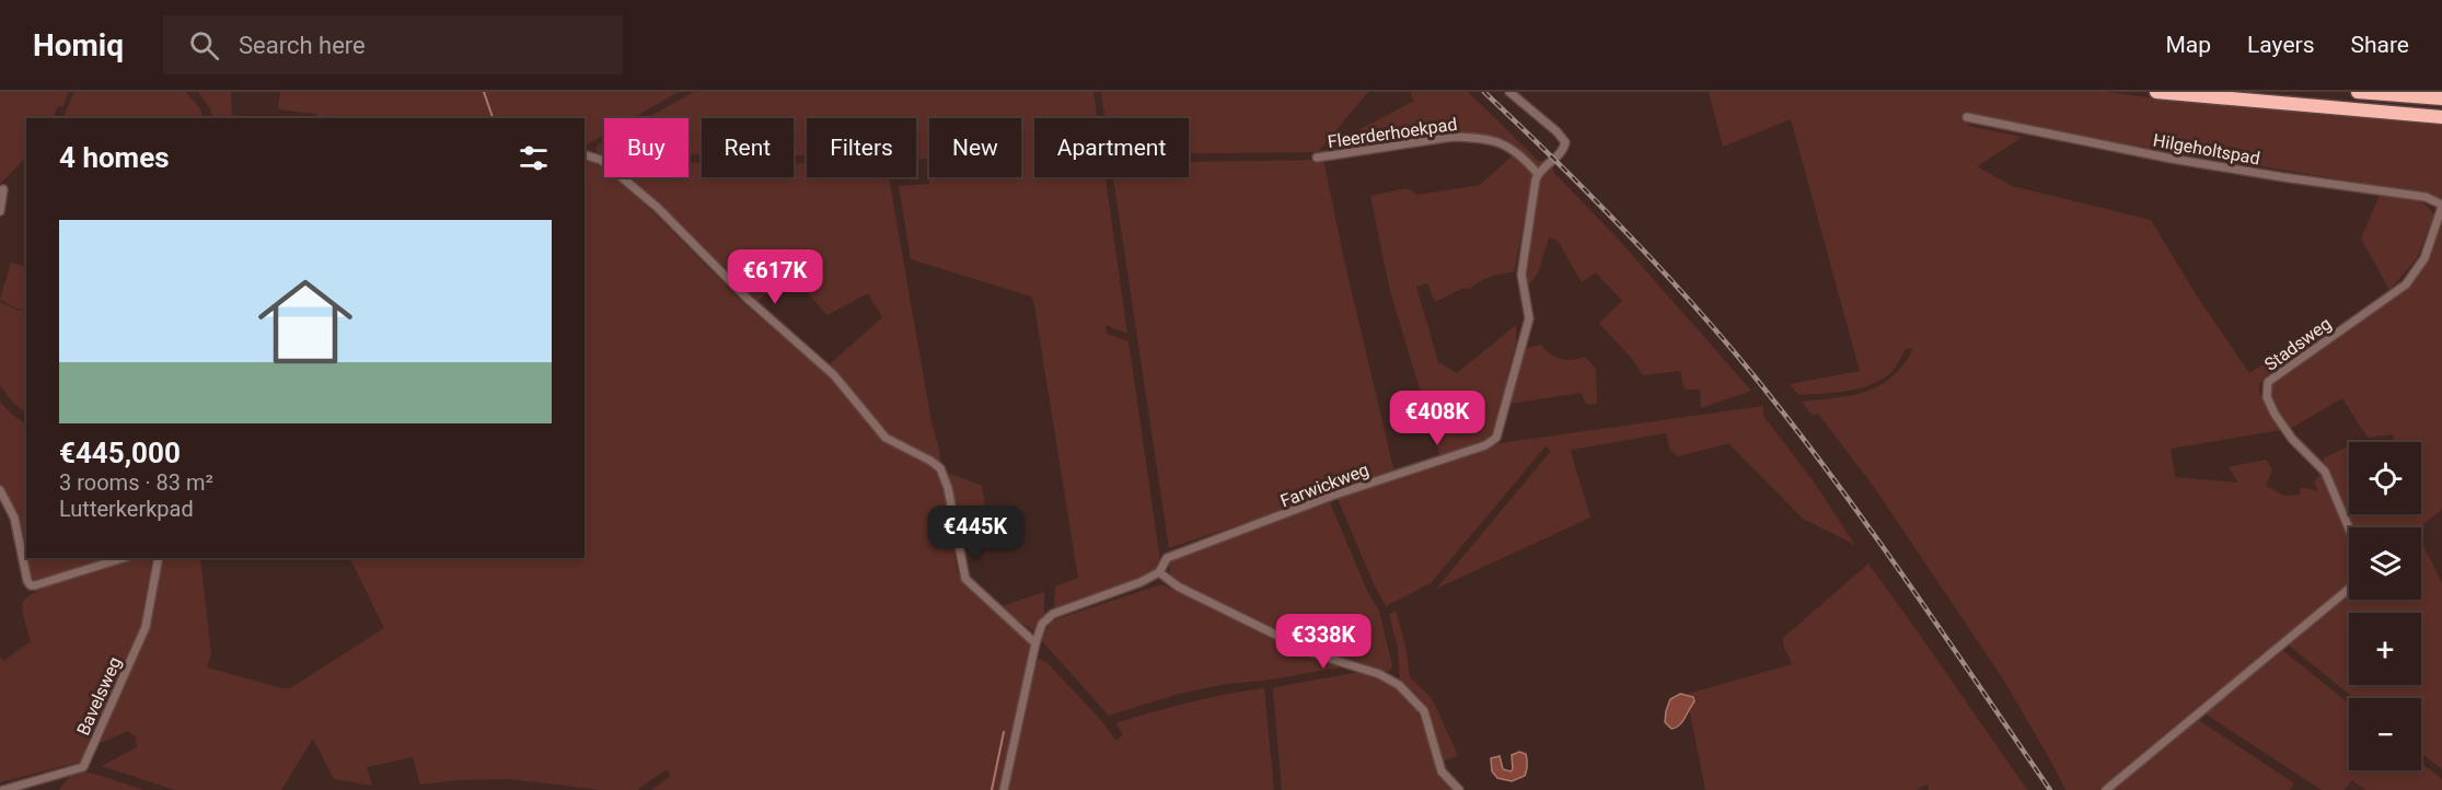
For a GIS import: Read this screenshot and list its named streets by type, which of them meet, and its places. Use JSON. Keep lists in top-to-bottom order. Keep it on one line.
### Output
{"streets":{"street":["Fleerderhoekpad","Hilgeholtspad","Stadsweg","Farwickweg","Bavelsweg"]},"crossings":[["Fleerderhoekpad","Farwickweg"],["Hilgeholtspad","Stadsweg"]],"page":{"header":"Homiq","search":"Search here","nav":["Map","Layers","Share"],"chip":["Buy","Rent","Filters","New","Apartment"],"heading":"4 homes","list":[{"name":"€445,000","note":"3 rooms · 83 m² · Lutterkerkpad"}],"price":["€617K","€408K","€445K","€338K"],"map_buttons":["+","−"]}}
